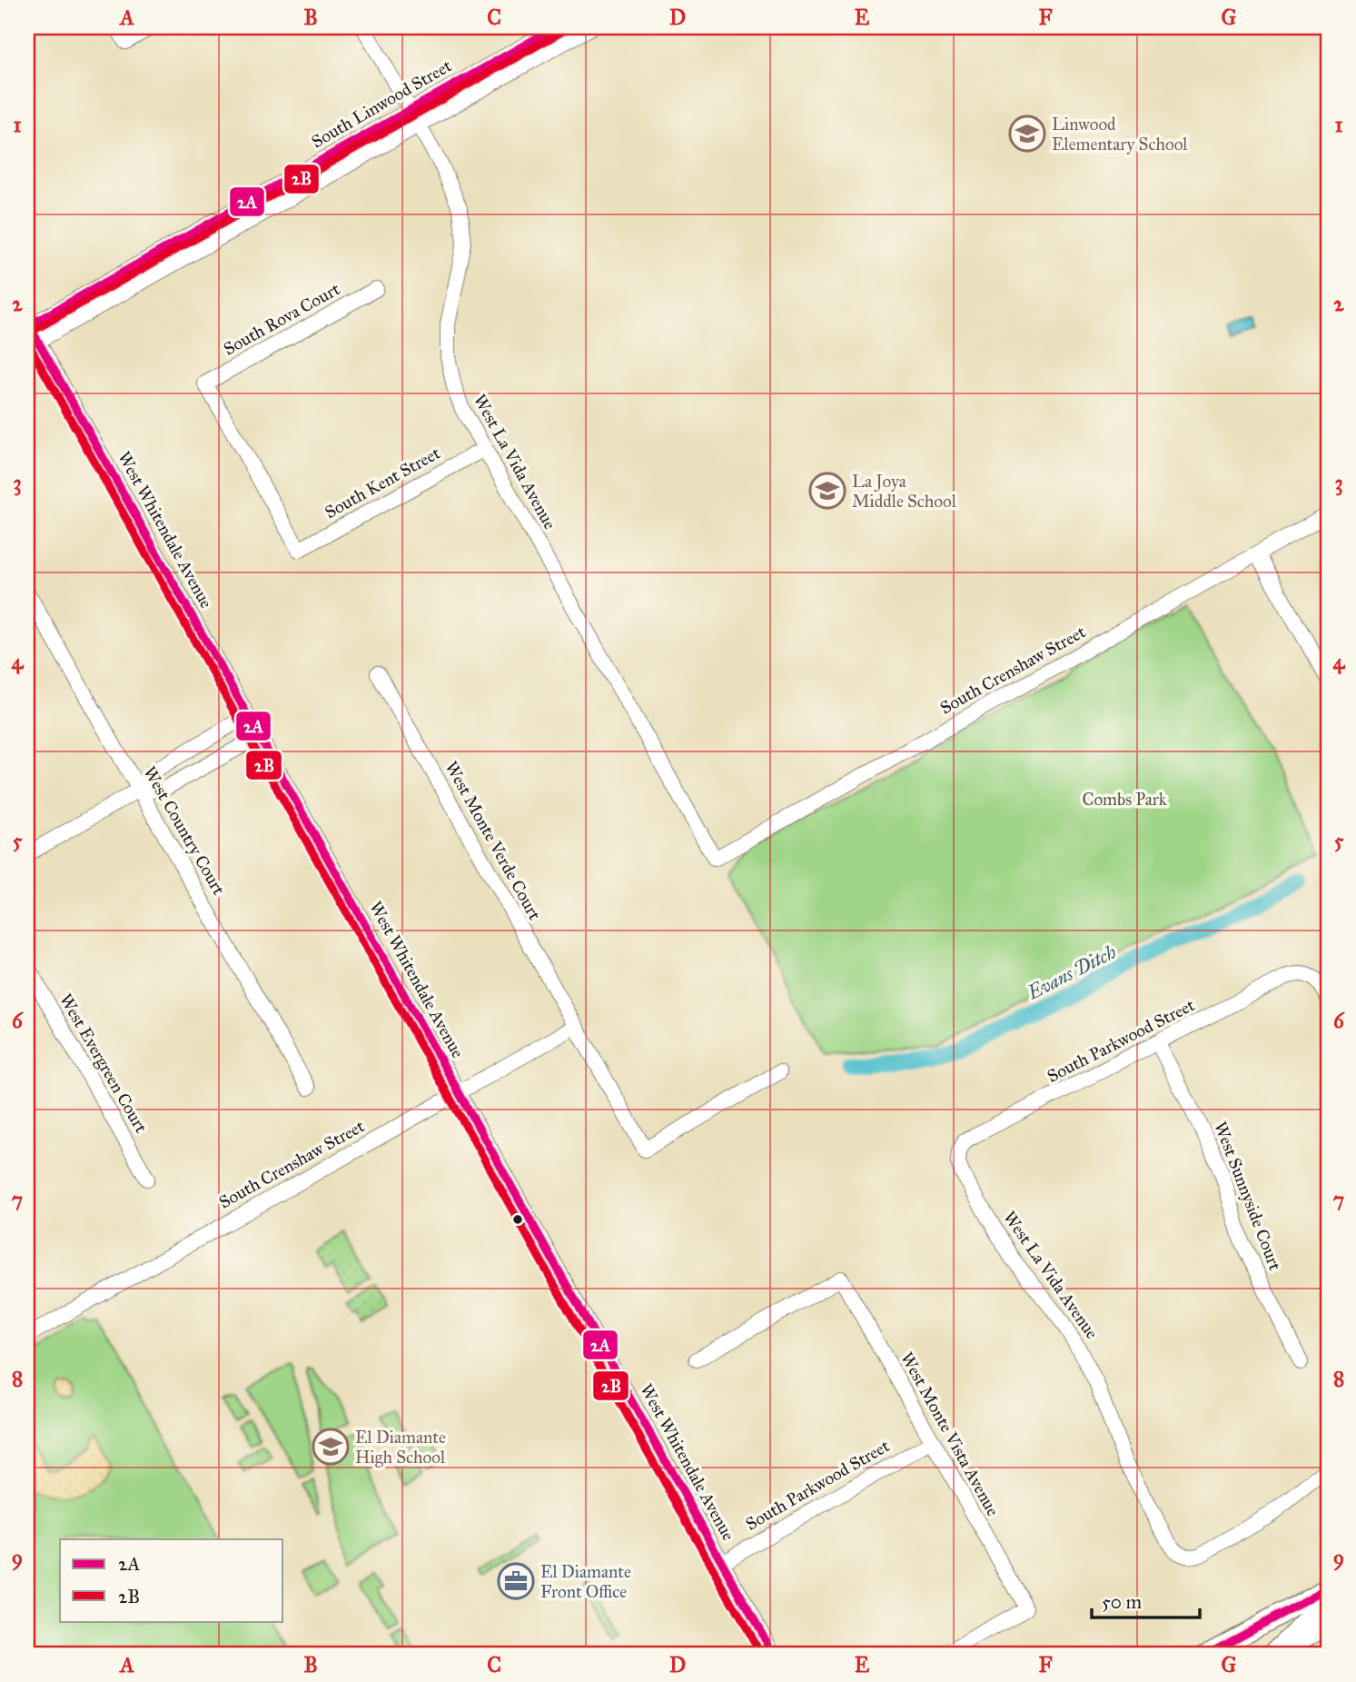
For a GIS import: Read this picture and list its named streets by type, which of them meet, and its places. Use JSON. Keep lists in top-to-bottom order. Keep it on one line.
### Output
{"streets":{"street":["South Linwood Street","South Rova Court","West La Vida Avenue","South Kent Street","West Whitendale Avenue","South Crenshaw Street","West Country Court","West Monte Verde Court","South Parkwood Street","West Evergreen Court","West Sunnyside Court","West Monte Vista Avenue"]},"crossings":[["South Linwood Street","West La Vida Avenue"],["South Linwood Street","West Whitendale Avenue"],["South Rova Court","South Kent Street"],["West La Vida Avenue","South Kent Street"],["West La Vida Avenue","South Crenshaw Street"],["West La Vida Avenue","South Parkwood Street"],["West Whitendale Avenue","South Crenshaw Street"],["West Whitendale Avenue","South Parkwood Street"],["South Crenshaw Street","West Monte Verde Court"],["South Parkwood Street","West Sunnyside Court"],["South Parkwood Street","West Monte Vista Avenue"]],"water":["Evans Ditch"],"parks":["Combs Park"],"places":{"school or university":["Linwood Elementary School","La Joya Middle School","El Diamante High School"],"office":["El Diamante Front Office"]},"lines":["transit line 2A","transit line 2B"],"legend":["2A","2B"],"scale_bar":"50 m","grid":{"columns":["A","B","C","D","E","F","G"],"rows":["1","2","3","4","5","6","7","8","9"]}}
